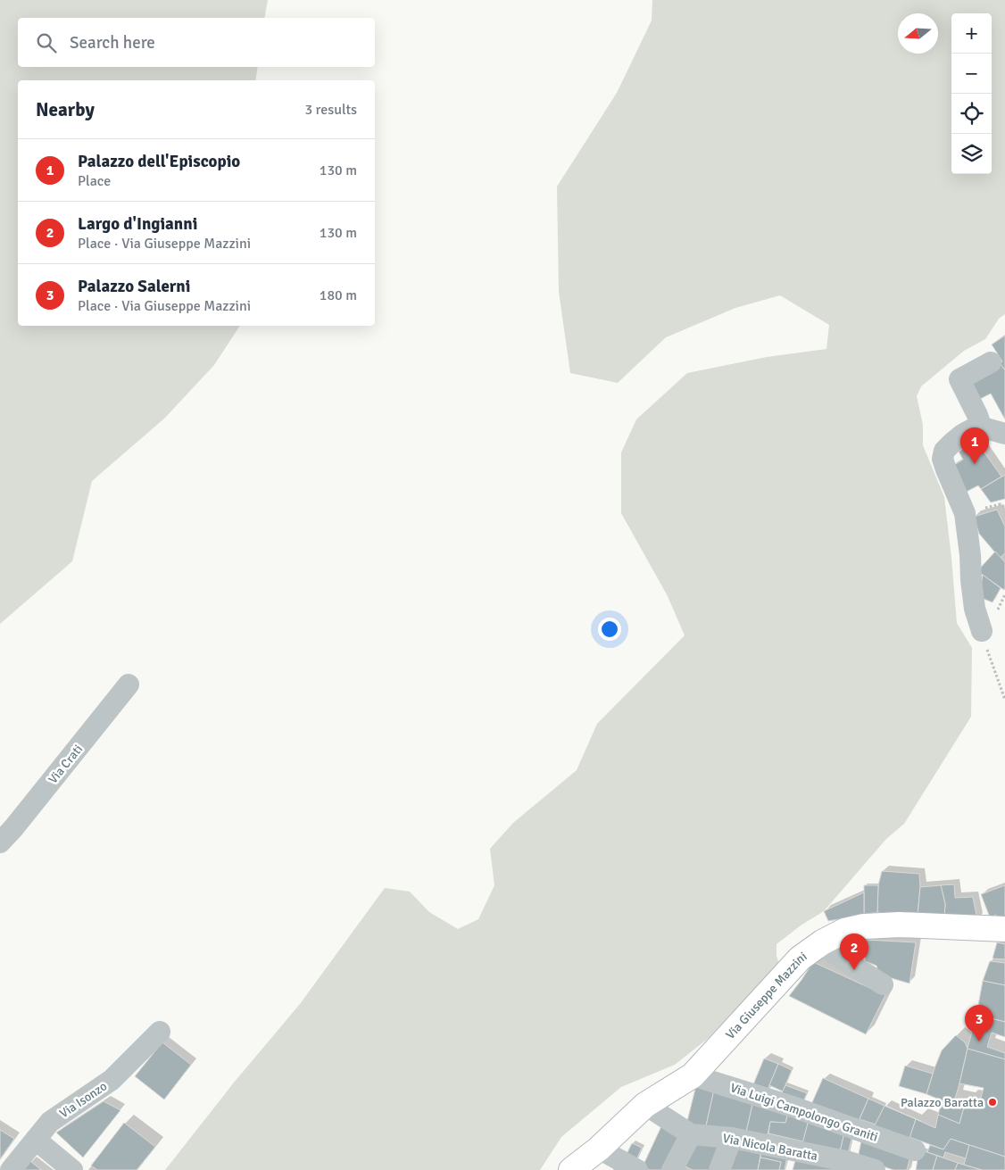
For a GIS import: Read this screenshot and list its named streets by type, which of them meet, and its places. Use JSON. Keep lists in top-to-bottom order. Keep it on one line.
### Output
{"streets":{"main road":["Via Giuseppe Mazzini"],"street":["Via Crati","Via Isonzo","Via Luigi Campolongo Graniti","Via Nicola Baratta"]},"crossings":[["Via Giuseppe Mazzini","Via Luigi Campolongo Graniti"],["Via Giuseppe Mazzini","Via Nicola Baratta"]],"places":["Palazzo Baratta"],"north":"left","page":{"map_buttons":["+","−"],"search":"Search here","heading":["Nearby","3 results"],"list":[{"mark":"1","name":"Palazzo dell'Episcopio","note":"Place","value":"130 m"},{"mark":"2","name":"Largo d'Ingianni","note":"Place · Via Giuseppe Mazzini","value":"130 m"},{"mark":"3","name":"Palazzo Salerni","note":"Place · Via Giuseppe Mazzini","value":"180 m"}],"pins":["1","2","3"]}}
